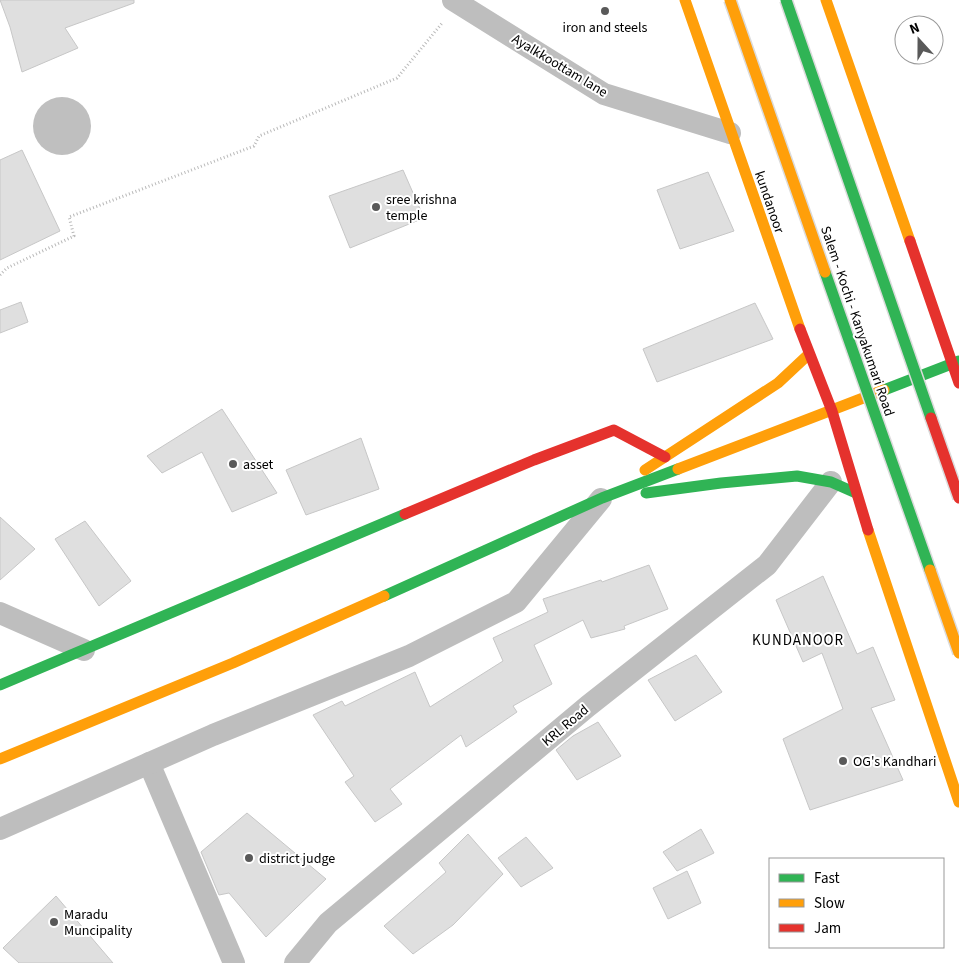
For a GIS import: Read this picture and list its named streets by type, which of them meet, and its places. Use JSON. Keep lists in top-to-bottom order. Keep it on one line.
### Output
{"streets":{"main road":["kundanoor","Salem - Kochi - Kanyakumari Road"],"street":["Ayalkkoottam lane","KRL Road"]},"crossings":[["Ayalkkoottam lane","kundanoor"]],"districts":["KUNDANOOR"],"places":["iron and steels","sree krishna temple","asset","OG's Kandhari","district judge","Maradu Muncipality"],"legend":["Fast","Slow","Jam"],"north":"top"}
